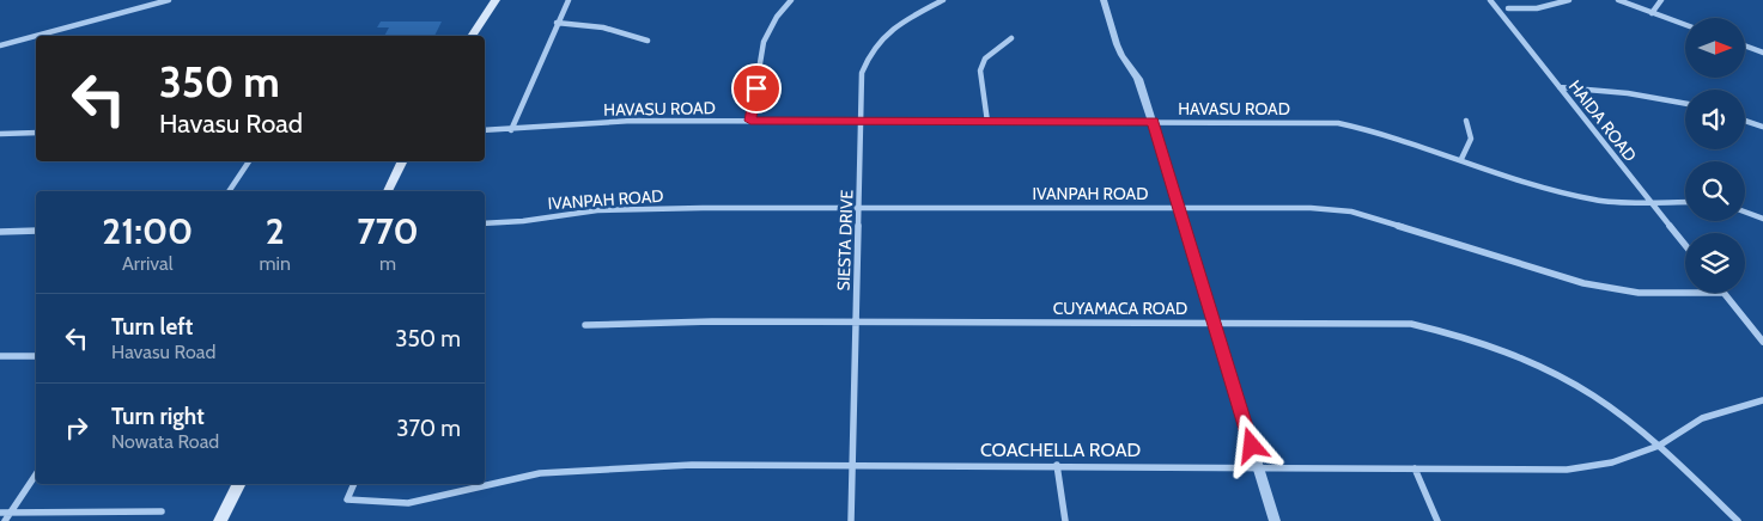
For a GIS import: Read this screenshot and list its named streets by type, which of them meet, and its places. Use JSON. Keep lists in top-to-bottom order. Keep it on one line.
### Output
{"streets":{"street":["HAVASU ROAD","HAIDA ROAD","IVANPAH ROAD","SIESTA DRIVE","CUYAMACA ROAD","COACHELLA ROAD"]},"crossings":[["HAVASU ROAD","HAIDA ROAD"],["HAVASU ROAD","SIESTA DRIVE"],["IVANPAH ROAD","SIESTA DRIVE"],["SIESTA DRIVE","CUYAMACA ROAD"],["SIESTA DRIVE","COACHELLA ROAD"],["CUYAMACA ROAD","COACHELLA ROAD"]],"north":"right","page":{"turn":["350 m","Havasu Road"],"eta":["21:00","Arrival","2","min","770","m"],"list":[{"name":"Turn left","note":"Havasu Road","value":"350 m"},{"name":"Turn right","note":"Nowata Road","value":"370 m"}]}}
